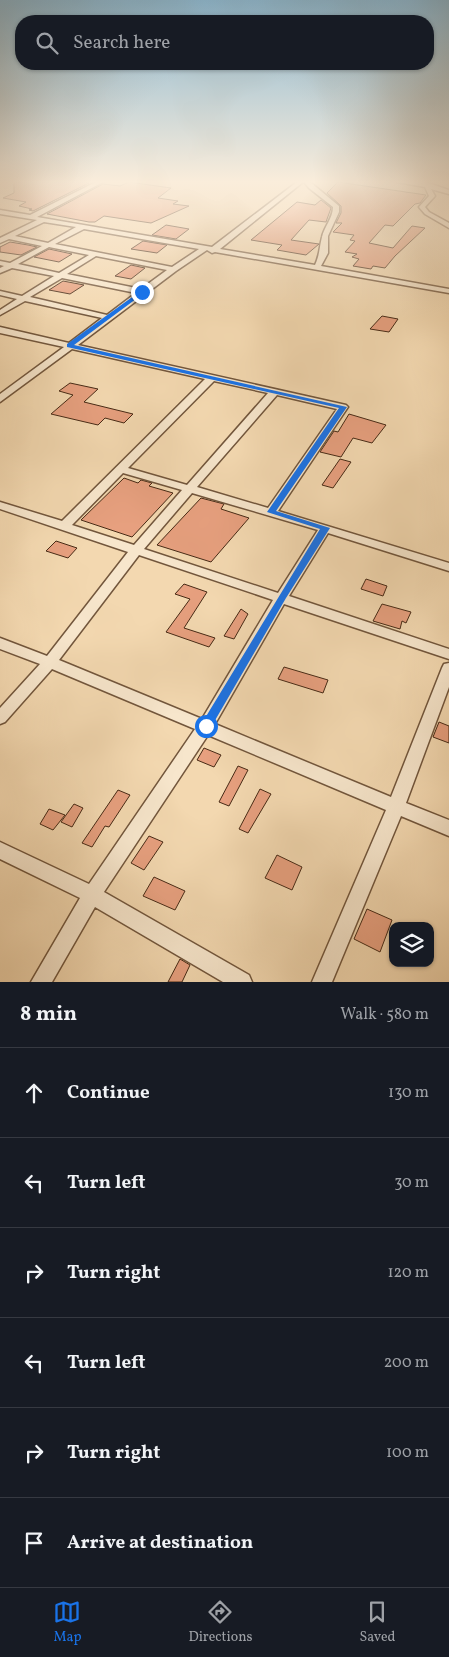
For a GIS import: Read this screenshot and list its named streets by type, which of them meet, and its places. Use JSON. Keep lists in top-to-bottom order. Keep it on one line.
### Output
{"page":{"search":"Search here","heading":["8 min","Walk · 580 m"],"list":[["Continue","130 m"],["Turn left","30 m"],["Turn right","120 m"],["Turn left","200 m"],["Turn right","100 m"],"Arrive at destination"],"nav":["Map","Directions","Saved"]}}
